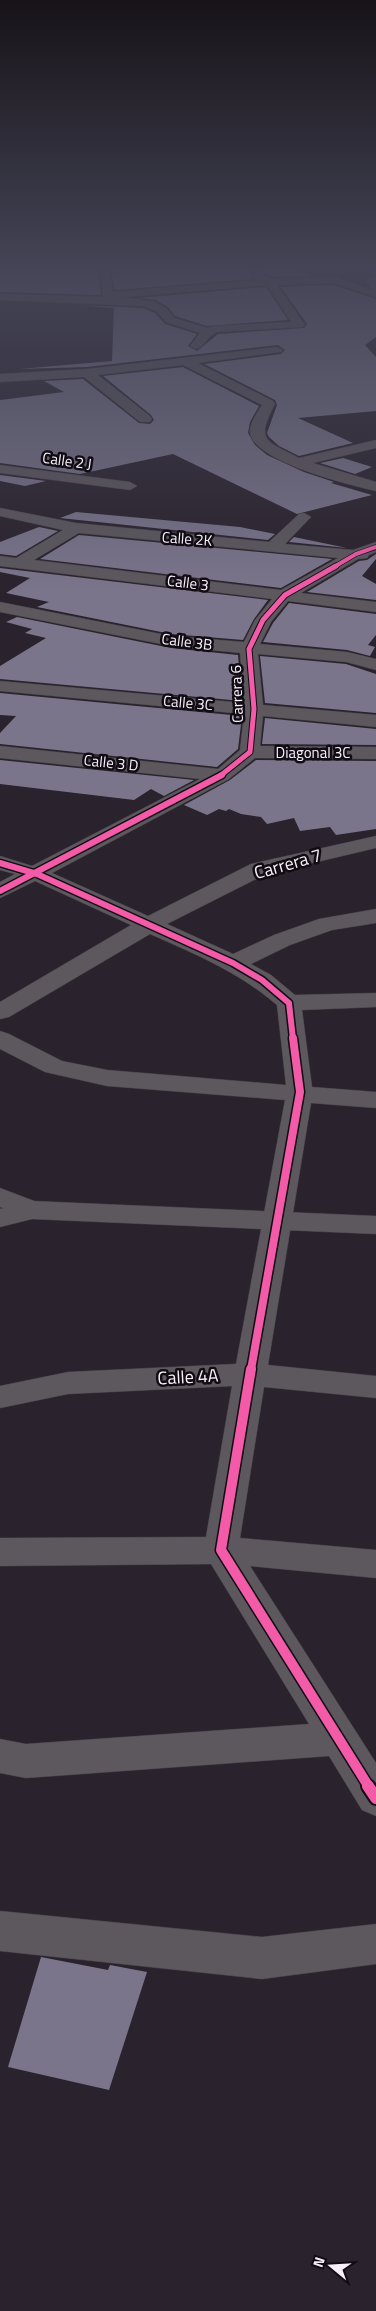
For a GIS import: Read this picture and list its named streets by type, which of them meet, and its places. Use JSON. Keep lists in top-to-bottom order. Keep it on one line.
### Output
{"streets":{"street":["Calle 2 J","Calle 2K","Calle 3","Calle 3B","Carrera 6","Calle 3C","Diagonal 3C","Calle 3 D","Carrera 7","Calle 4A"]},"crossings":[["Calle 2K","Carrera 6"],["Calle 3","Carrera 6"],["Calle 3B","Carrera 6"],["Carrera 6","Calle 3C"],["Carrera 6","Diagonal 3C"]],"north":"left"}
